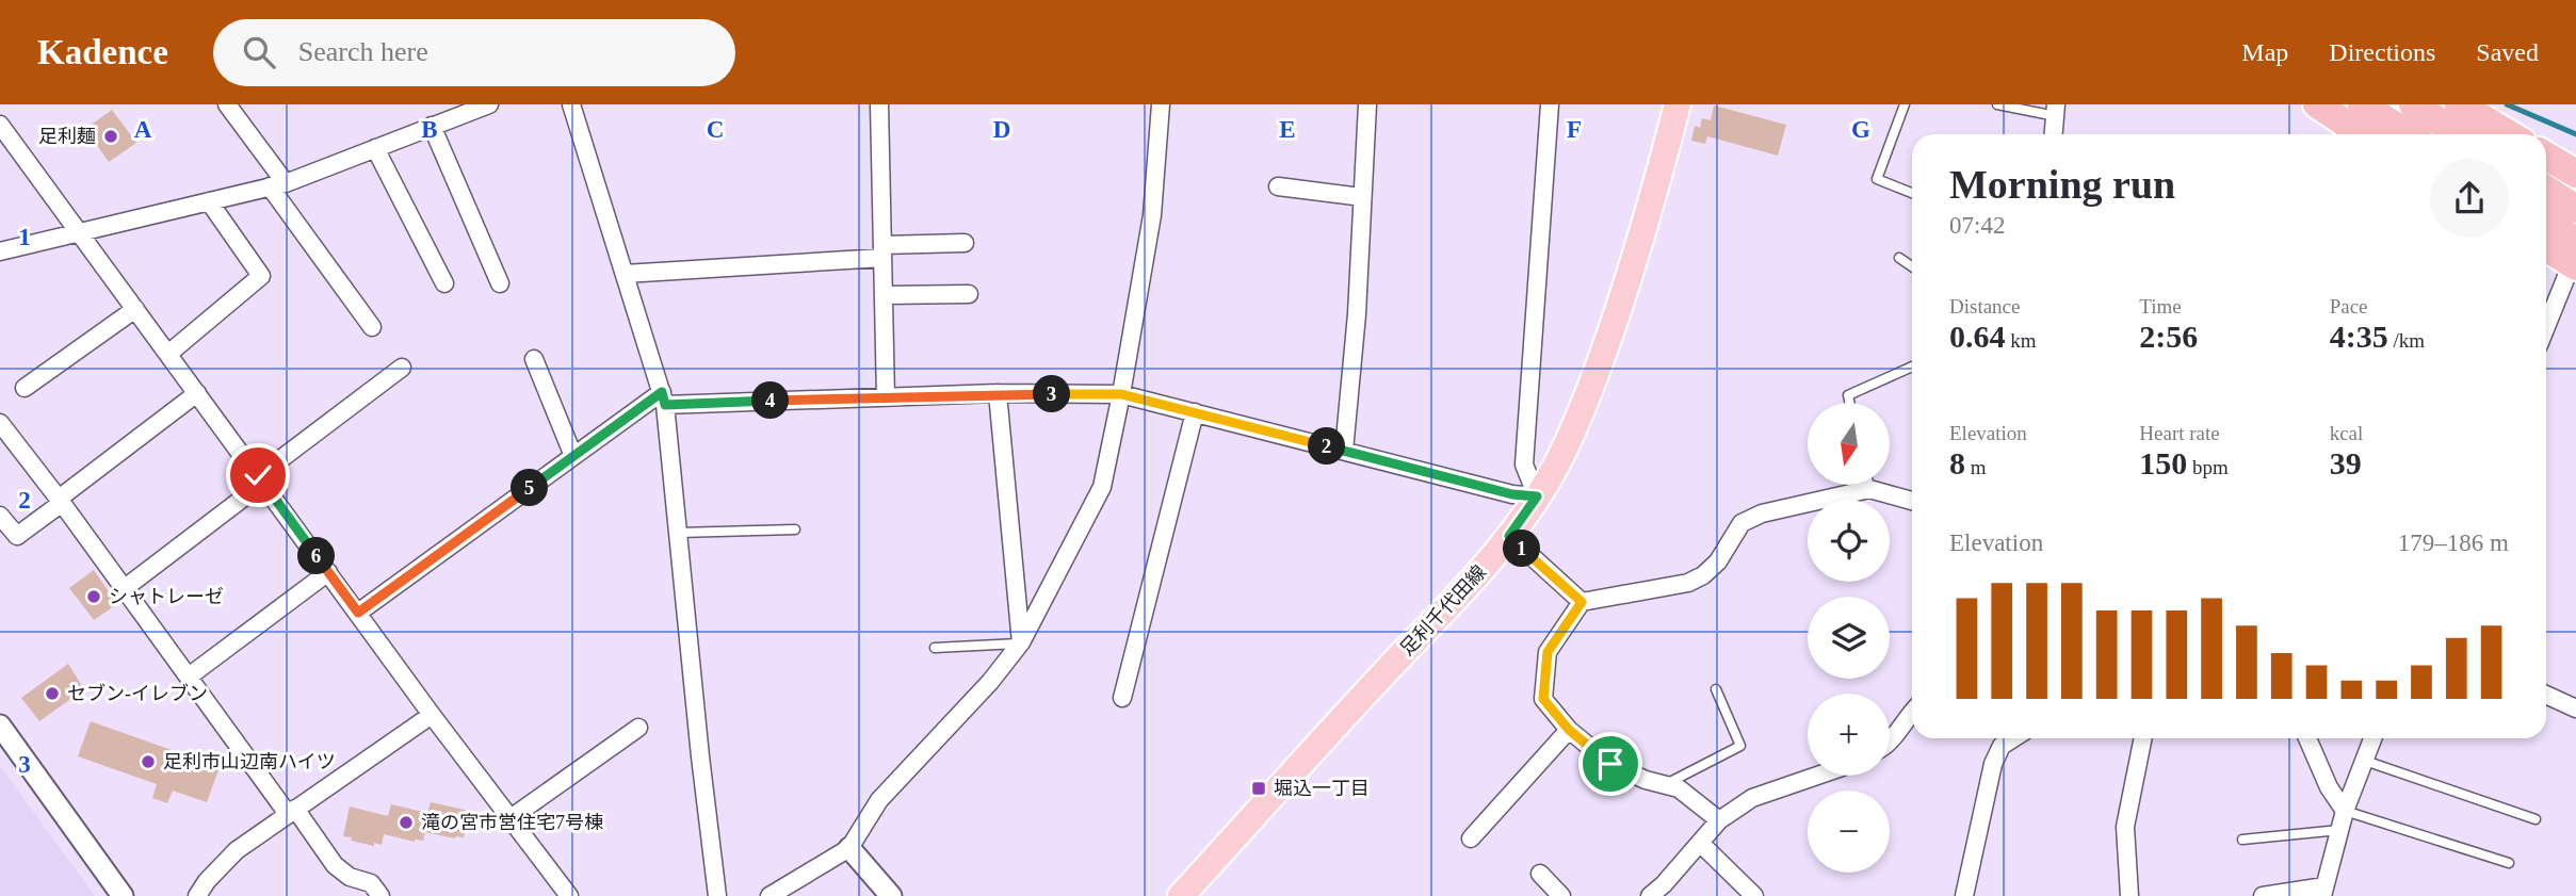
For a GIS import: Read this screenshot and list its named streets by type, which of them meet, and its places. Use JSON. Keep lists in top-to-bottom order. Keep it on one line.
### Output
{"streets":{"main road":["足利千代田線"]},"places":{"other":["足利麺","シャトレーゼ","セブン-イレブン","足利市山辺南ハイツ","滝の宮市営住宅7号棟"],"transit":["堀込一丁目"]},"north":"bottom","page":{"header":"Kadence","search":"Search here","nav":["Map","Directions","Saved"],"heading":["Morning run","07:42"],"stats":[["Distance","0.64 km"],["Time","2:56"],["Pace","4:35 /km"],["Elevation","8 m"],["Heart rate","150 bpm"],["kcal","39"]],"pins":["3","4","2","5","1","6"],"map_buttons":["+","−"],"chart":["Elevation","179–186 m"]},"grid":{"columns":["A","B","C","D","E","F","G"],"rows":["1","2","3"]}}
